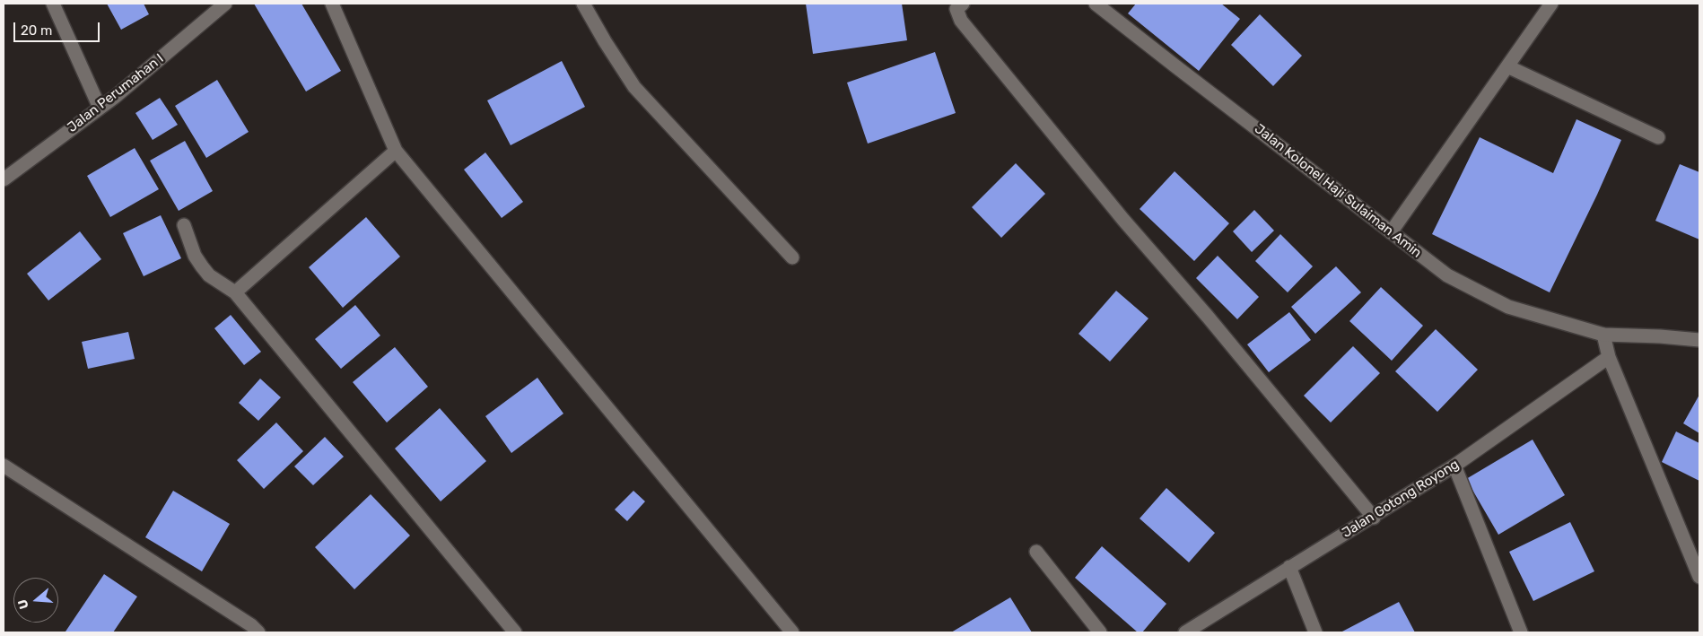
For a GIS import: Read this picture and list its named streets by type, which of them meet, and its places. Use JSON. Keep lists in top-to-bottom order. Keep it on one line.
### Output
{"streets":{"street":["Jalan Perumahan I","Jalan Kolonel Haji Sulaiman Amin","Jalan Gotong Royong"]},"scale_bar":"20 m","north":"left"}
